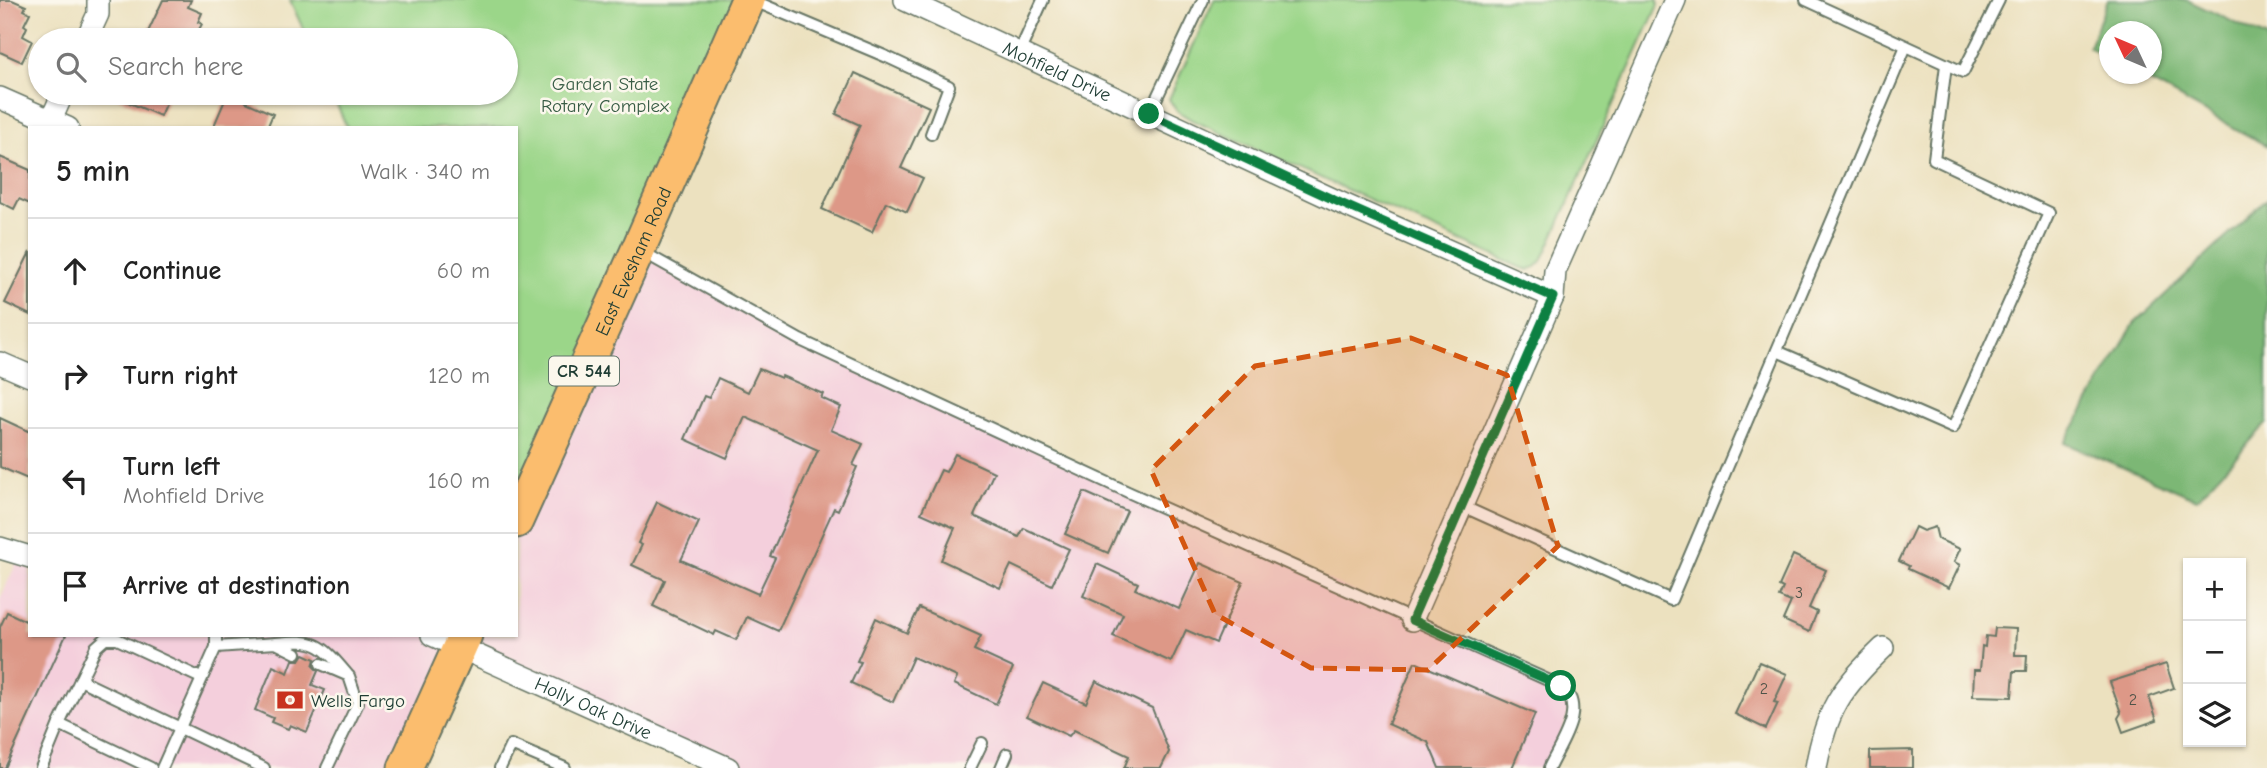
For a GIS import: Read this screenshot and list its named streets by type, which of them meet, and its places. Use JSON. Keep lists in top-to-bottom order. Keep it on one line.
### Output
{"streets":{"main road":["East Evesham Road","CR 544"],"street":["Mohfield Drive","Holly Oak Drive"]},"parks":["Garden State Rotary Complex"],"places":{"bank":["Wells Fargo"]},"house_numbers":["3","2","2"],"north":"top left","page":{"search":"Search here","heading":["5 min","Walk · 340 m"],"list":[["Continue","60 m"],["Turn right","120 m"],["Turn left","Mohfield Drive","160 m"],"Arrive at destination"],"map_buttons":["+","−"]}}
